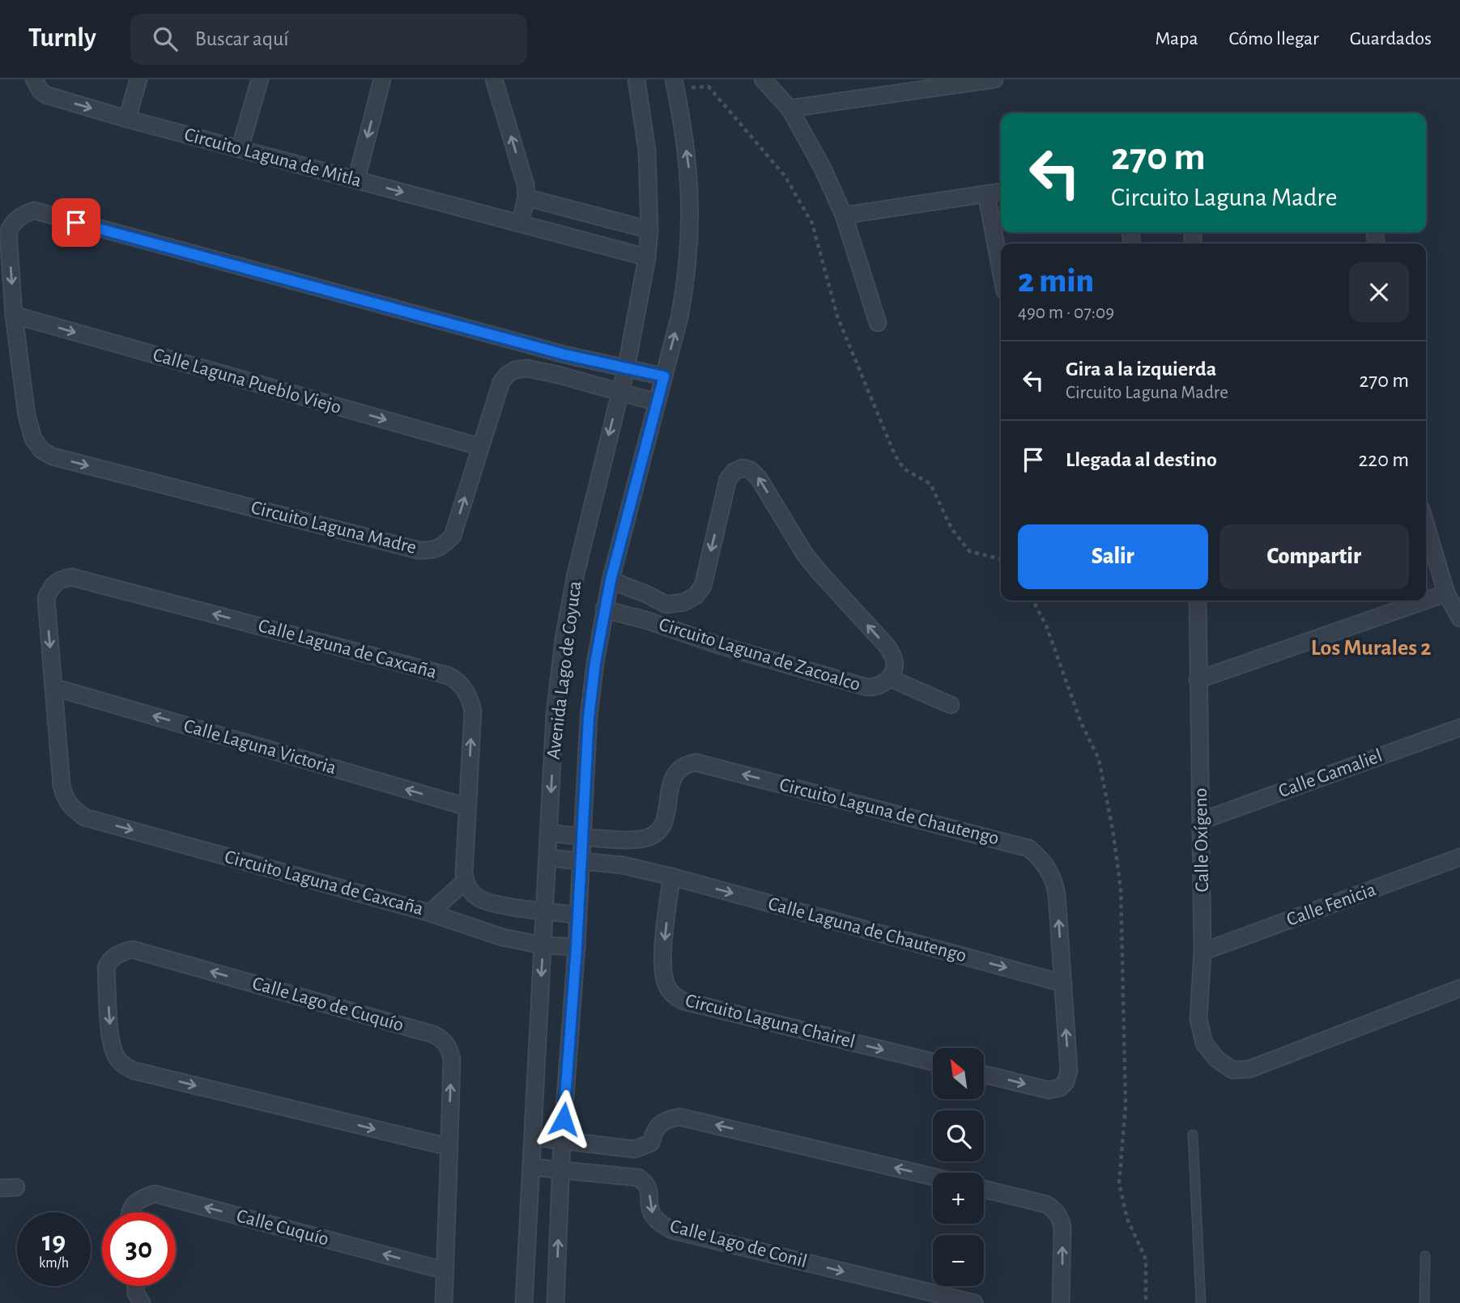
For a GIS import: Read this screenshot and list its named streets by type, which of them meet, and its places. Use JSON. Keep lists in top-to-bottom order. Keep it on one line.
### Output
{"streets":{"street":["Circuito Laguna de Mitla","Calle Laguna Pueblo Viejo","Circuito Laguna Madre","Calle Laguna de Caxcaña","Circuito Laguna de Zacoalco","Avenida Lago de Coyuca","Calle Laguna Victoria","Calle Gamaliel","Circuito Laguna de Chautengo","Calle Oxígeno","Circuito Laguna de Caxcaña","Calle Fenicia","Calle Laguna de Chautengo","Calle Lago de Cuquío","Circuito Laguna Chairel","Calle Cuquío","Calle Lago de Conil"]},"crossings":[["Circuito Laguna de Mitla","Avenida Lago de Coyuca"],["Calle Laguna Pueblo Viejo","Circuito Laguna Madre"],["Circuito Laguna Madre","Avenida Lago de Coyuca"],["Calle Laguna de Caxcaña","Calle Laguna Victoria"],["Calle Laguna de Caxcaña","Circuito Laguna de Caxcaña"],["Circuito Laguna de Zacoalco","Avenida Lago de Coyuca"],["Avenida Lago de Coyuca","Circuito Laguna de Chautengo"],["Avenida Lago de Coyuca","Circuito Laguna de Caxcaña"],["Avenida Lago de Coyuca","Calle Lago de Conil"],["Calle Laguna Victoria","Circuito Laguna de Caxcaña"],["Calle Gamaliel","Calle Oxígeno"],["Circuito Laguna de Chautengo","Calle Laguna de Chautengo"],["Calle Oxígeno","Calle Fenicia"],["Calle Laguna de Chautengo","Circuito Laguna Chairel"],["Calle Lago de Cuquío","Calle Cuquío"]],"one_way":["Circuito Laguna de Mitla","Calle Laguna Pueblo Viejo","Calle Laguna Victoria","Circuito Laguna de Caxcaña","Calle Laguna de Chautengo","Circuito Laguna Chairel","Calle Cuquío"],"districts":["Los Murales 2"],"north":"top left","page":{"header":"Turnly","search":"Buscar aquí","nav":["Mapa","Cómo llegar","Guardados"],"turn":["270 m","Circuito Laguna Madre"],"heading":["2 min","490 m · 07:09"],"list":[{"name":"Gira a la izquierda","note":"Circuito Laguna Madre","value":"270 m"},{"name":"Llegada al destino","value":"220 m"}],"buttons":["Salir","Compartir"],"map_buttons":["+","−"],"speed":"19 km/h","limit":"30"}}
